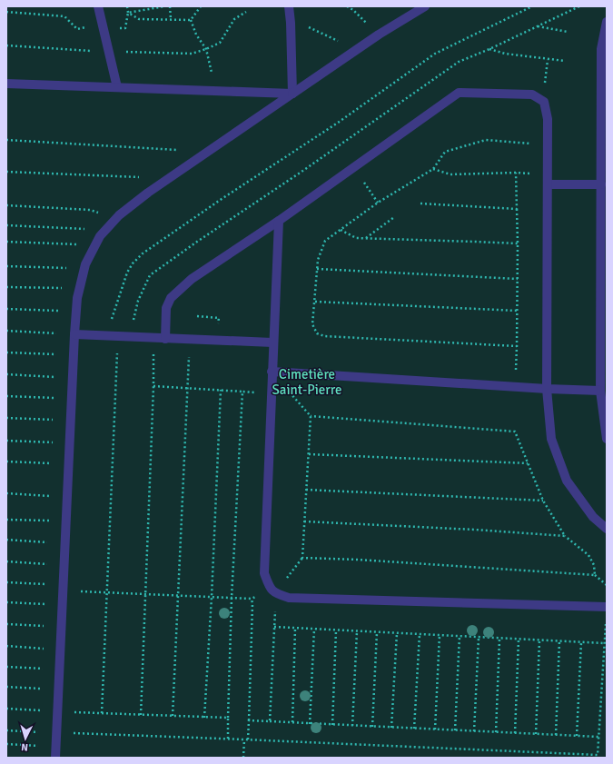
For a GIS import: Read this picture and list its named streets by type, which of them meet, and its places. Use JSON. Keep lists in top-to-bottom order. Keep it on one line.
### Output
{"parks":["Cimetière Saint-Pierre"],"north":"bottom"}
